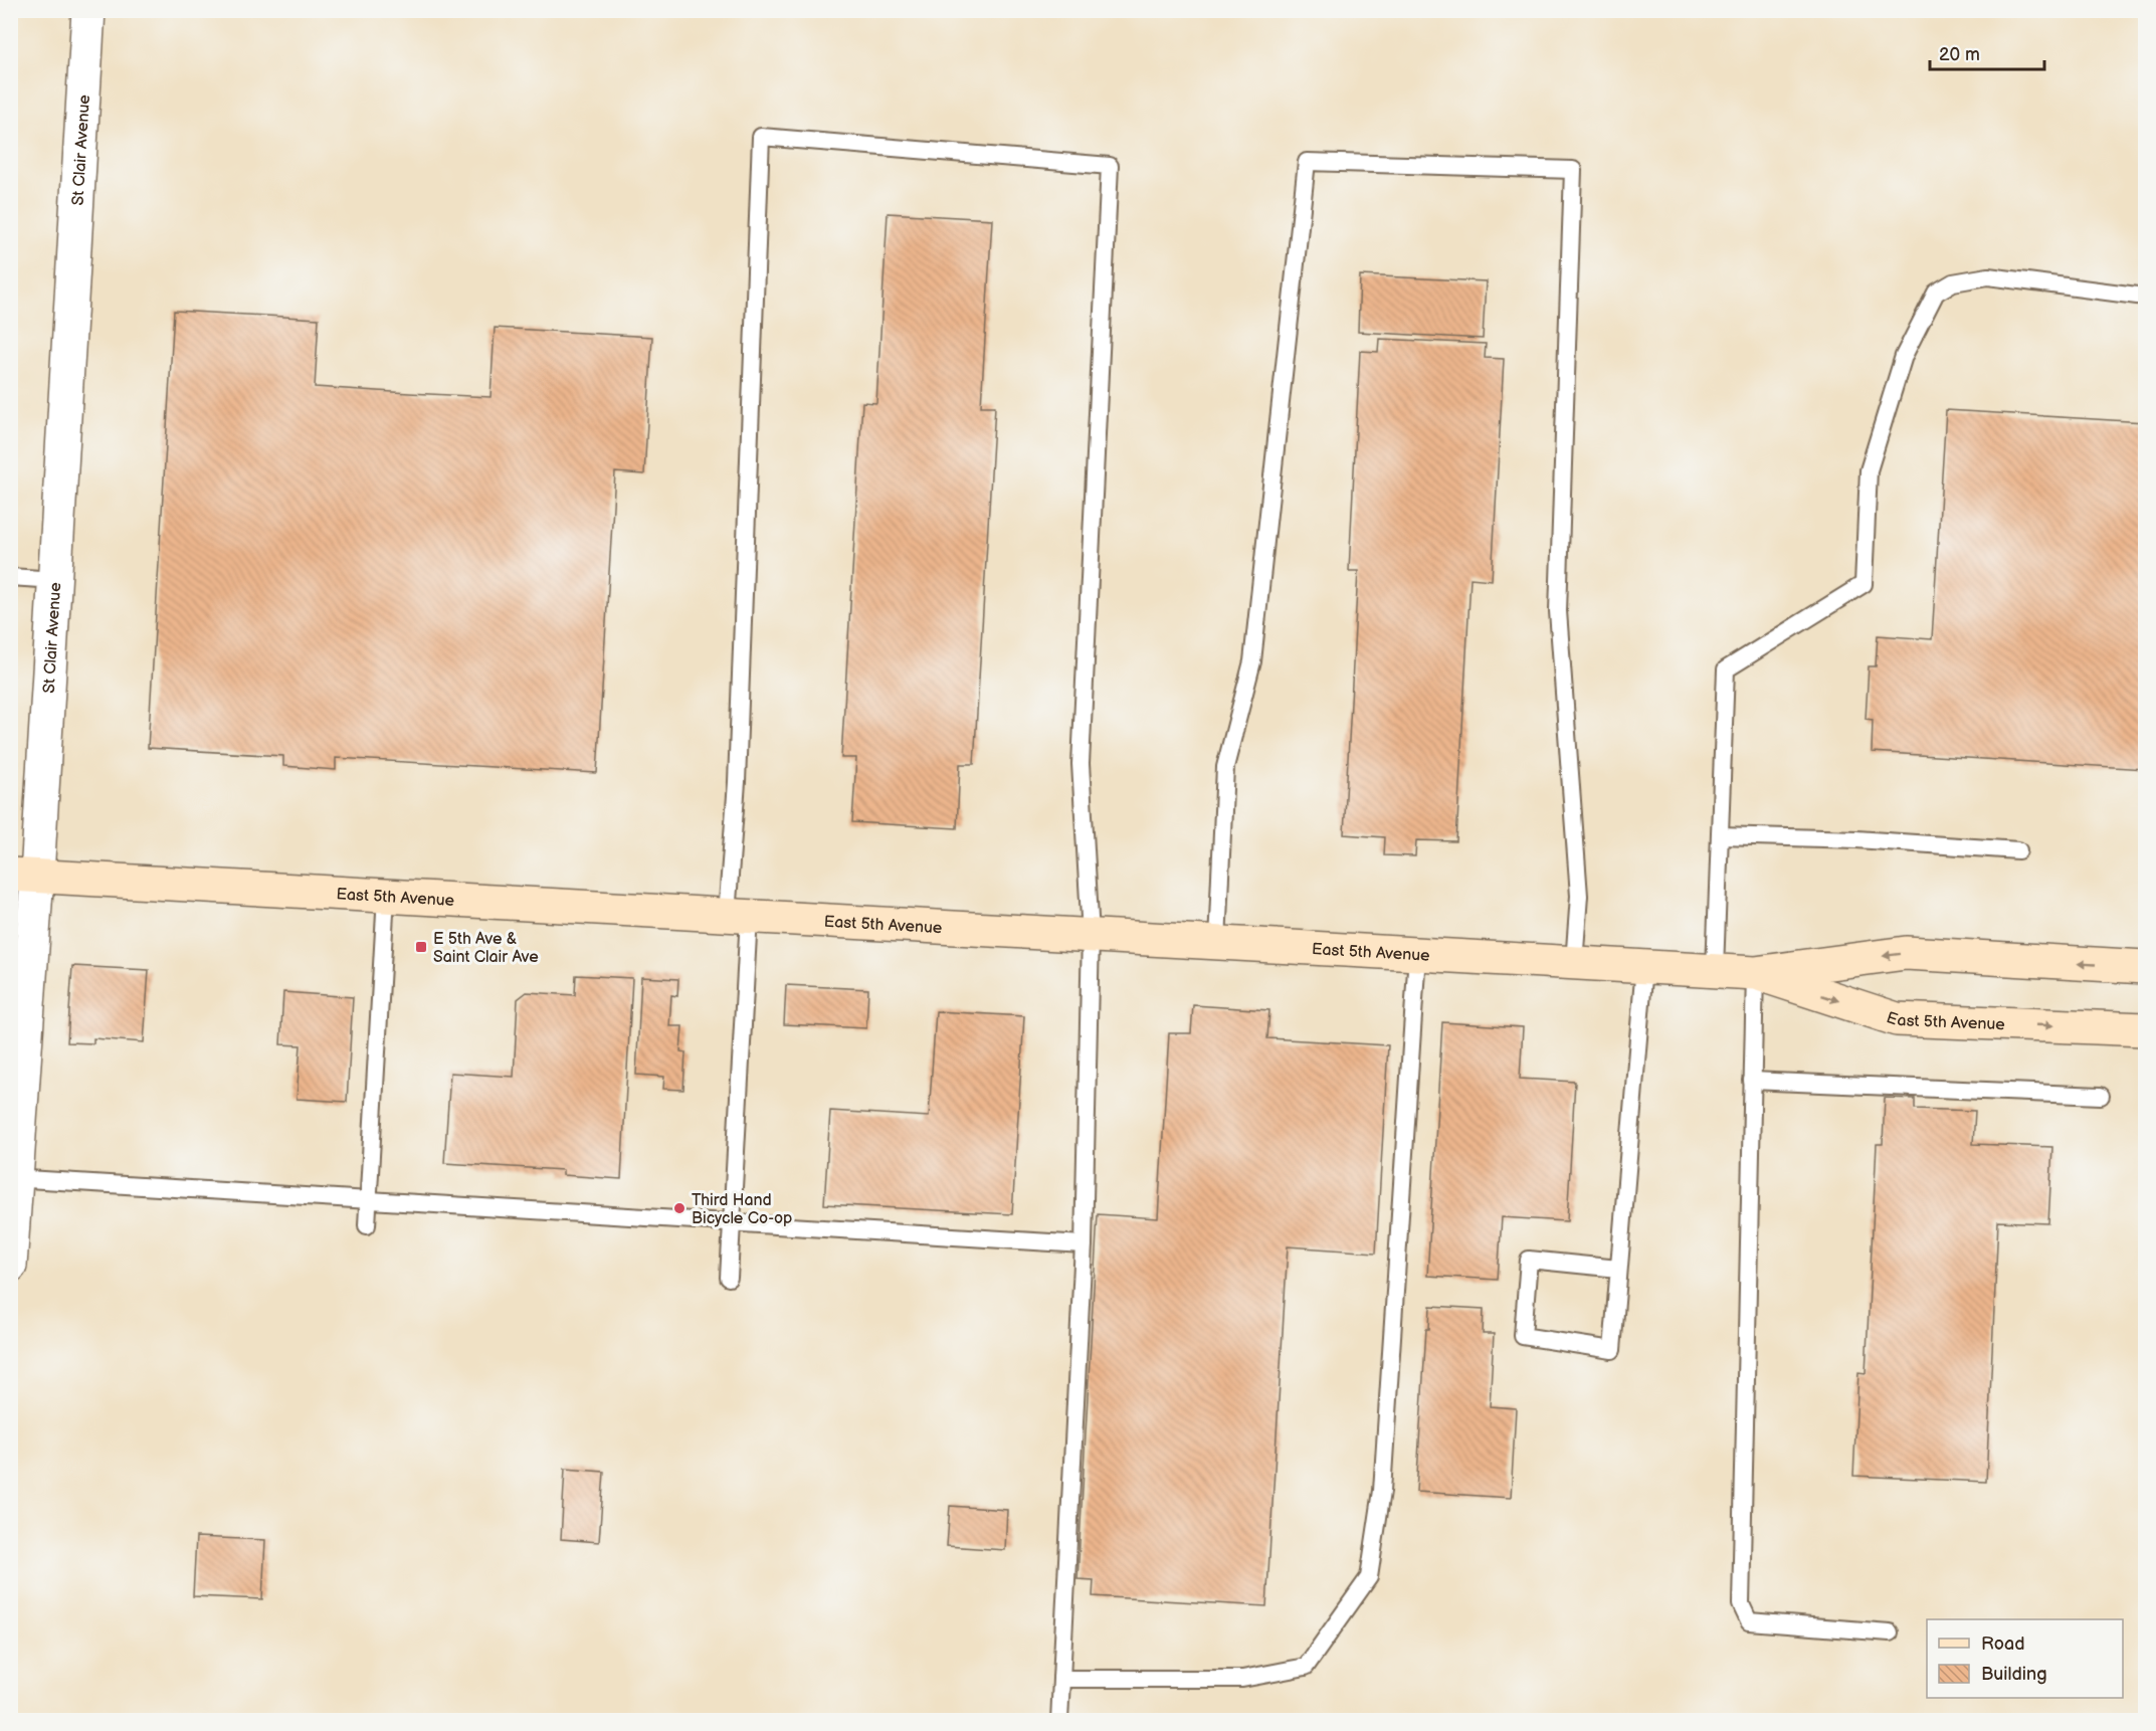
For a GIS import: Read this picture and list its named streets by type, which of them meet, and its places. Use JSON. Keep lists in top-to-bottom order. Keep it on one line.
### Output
{"streets":{"main road":["East 5th Avenue"],"street":["St Clair Avenue"]},"crossings":[["St Clair Avenue","East 5th Avenue"]],"places":{"transit":["E 5th Ave & Saint Clair Ave"],"other":["Third Hand Bicycle Co-op"]},"legend":["Road","Building"],"scale_bar":"20 m"}
